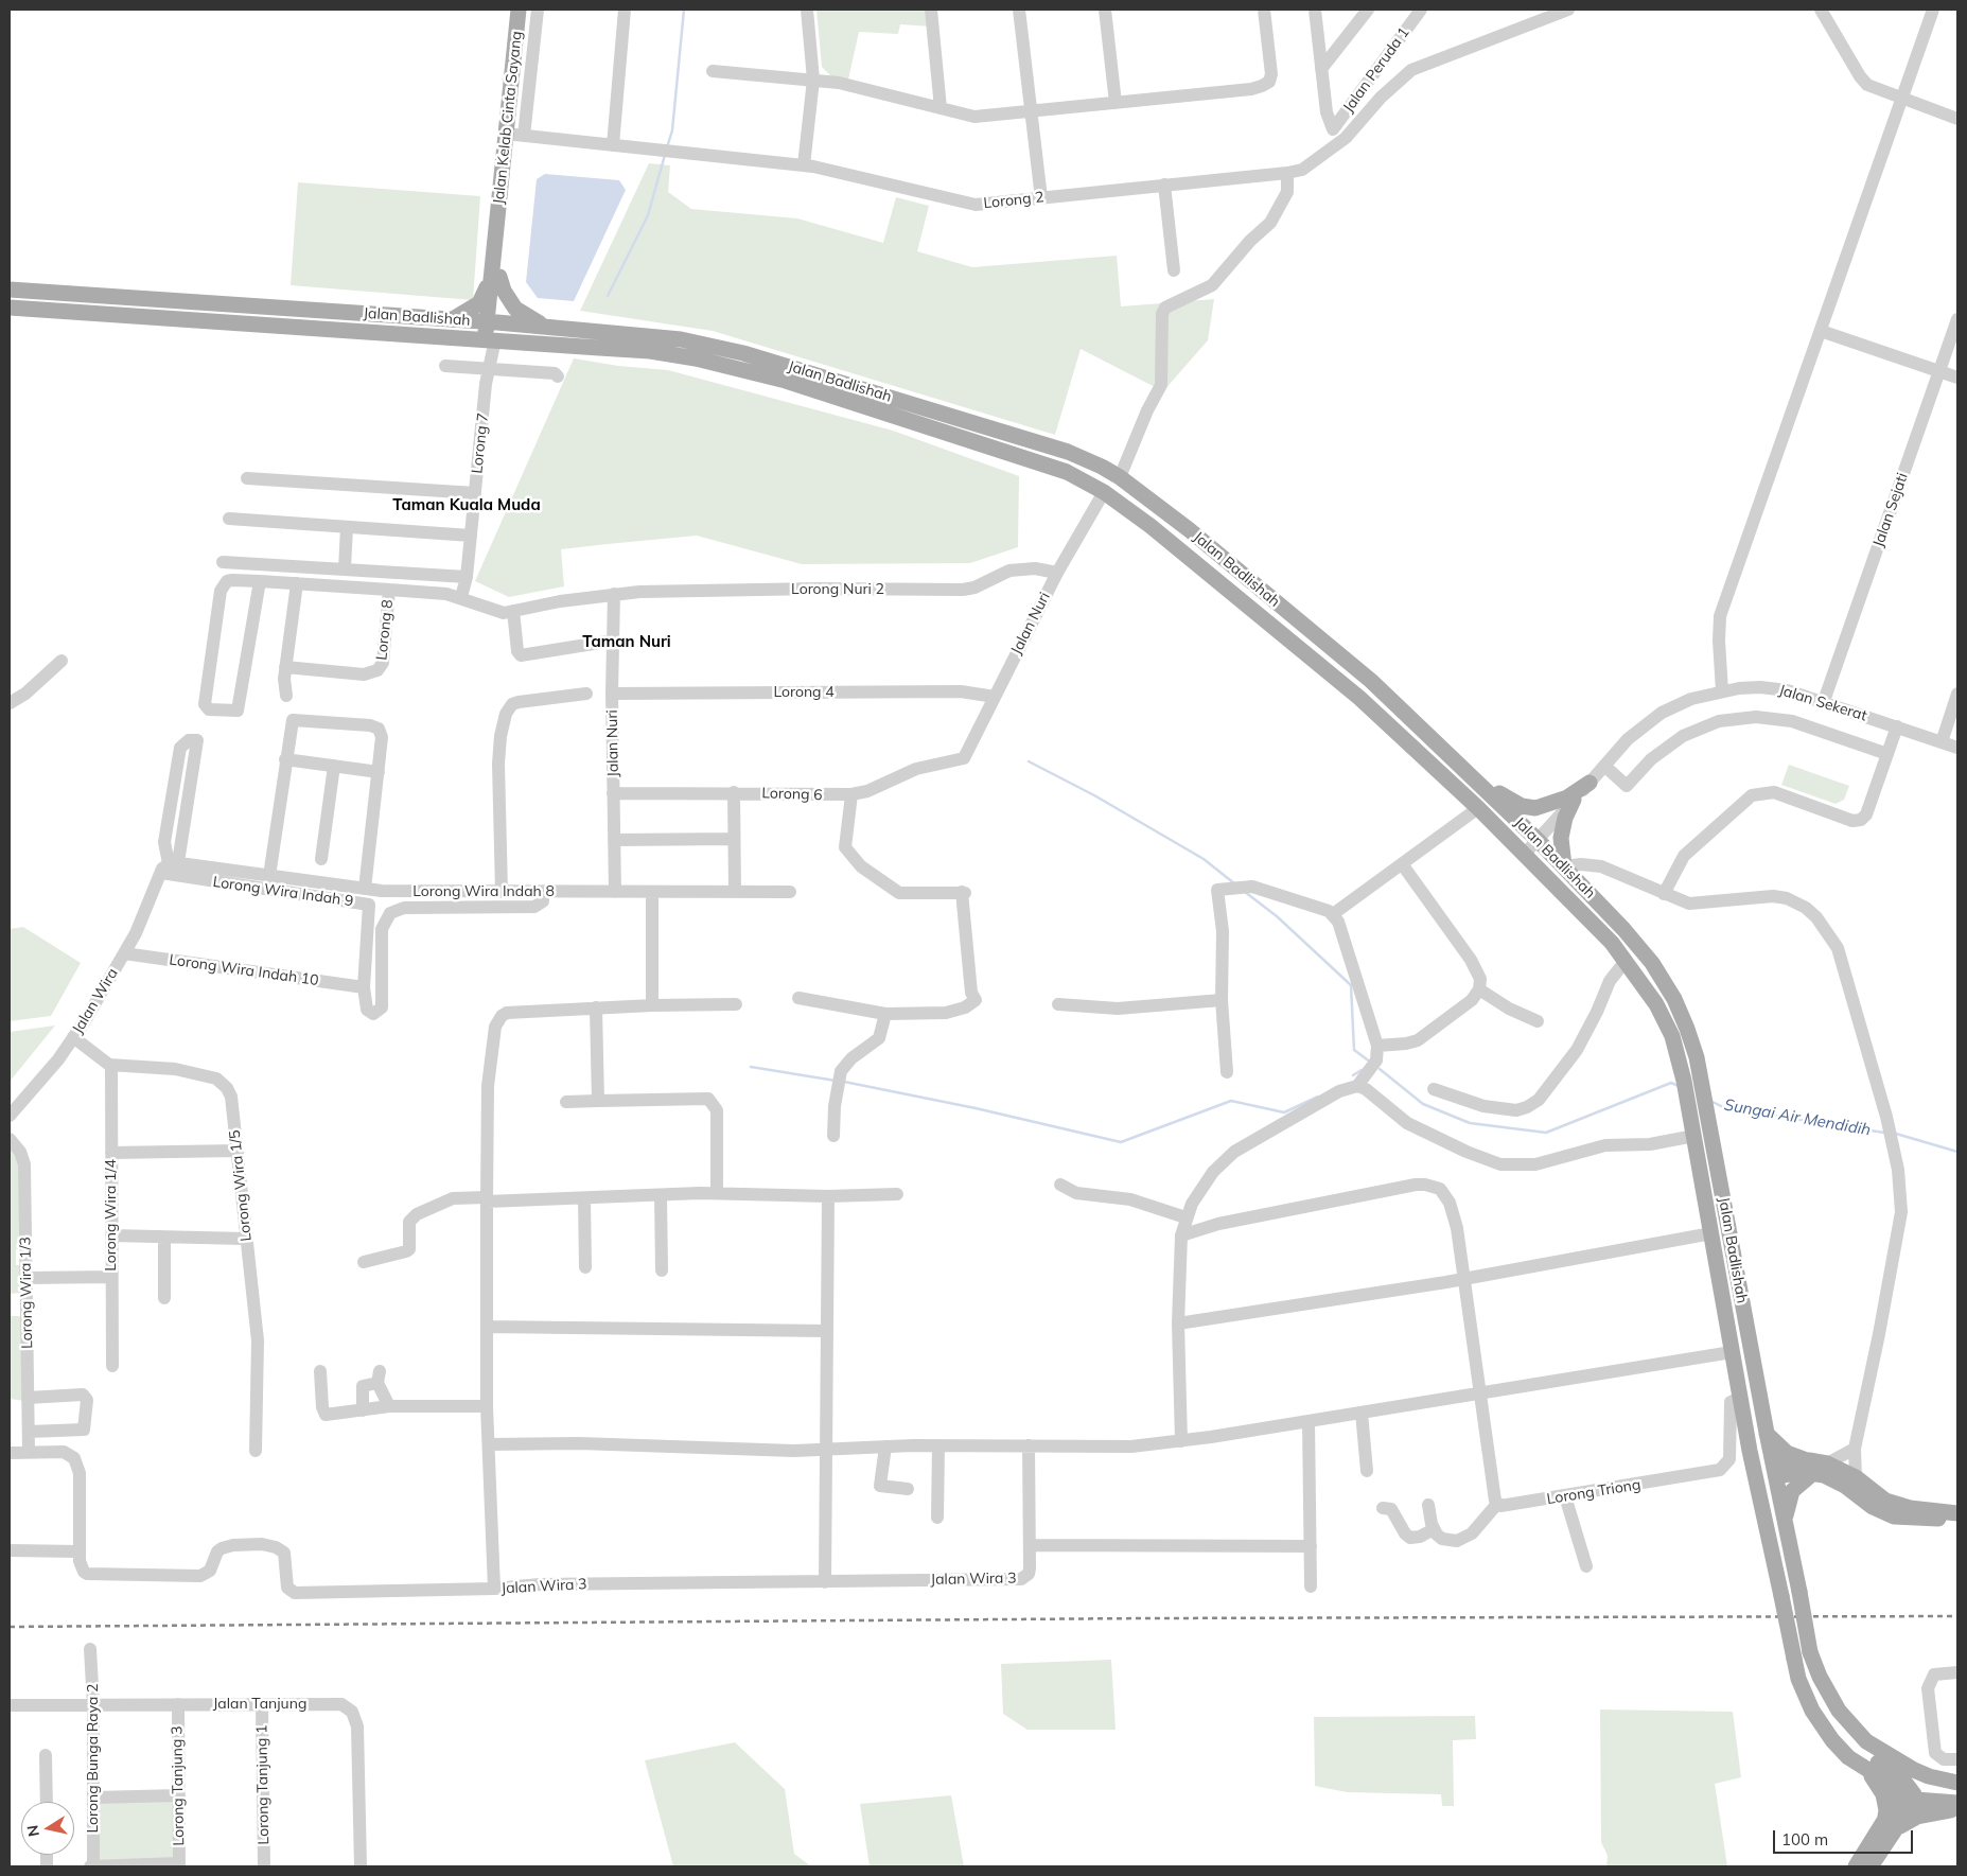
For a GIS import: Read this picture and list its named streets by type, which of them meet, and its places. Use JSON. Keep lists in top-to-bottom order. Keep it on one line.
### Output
{"streets":{"main road":["Jalan Kelab Cinta Sayang","Jalan Badlishah"],"street":["Jalan Peruda 1","Lorong 2","Lorong 7","Jalan Sejati","Lorong Nuri 2","Jalan Nuri","Lorong 8","Lorong 4","Jalan Sekerat","Lorong 6","Lorong Wira Indah 9","Lorong Wira Indah 8","Lorong Wira Indah 10","Jalan Wira","Lorong Wira 1/5","Lorong Wira 1/4","Lorong Wira 1/3","Lorong Triong","Jalan Wira 3","Jalan Tanjung","Lorong Bunga Raya 2","Lorong Tanjung 1","Lorong Tanjung 3"]},"crossings":[["Jalan Kelab Cinta Sayang","Lorong 2"],["Jalan Kelab Cinta Sayang","Jalan Badlishah"],["Jalan Kelab Cinta Sayang","Lorong 7"],["Jalan Badlishah","Lorong 7"],["Jalan Badlishah","Jalan Nuri"],["Jalan Badlishah","Jalan Sekerat"],["Jalan Badlishah","Lorong Triong"],["Lorong 7","Lorong Nuri 2"],["Jalan Sejati","Jalan Sekerat"],["Lorong Nuri 2","Jalan Nuri"],["Lorong Nuri 2","Lorong 8"],["Jalan Nuri","Lorong 4"],["Jalan Nuri","Lorong 6"],["Jalan Nuri","Lorong Wira Indah 8"],["Lorong Wira Indah 9","Lorong Wira Indah 8"],["Lorong Wira Indah 9","Lorong Wira Indah 10"],["Lorong Wira Indah 9","Jalan Wira"],["Lorong Wira Indah 8","Jalan Wira"],["Lorong Wira Indah 10","Jalan Wira"],["Lorong Wira 1/5","Lorong Wira 1/4"],["Lorong Wira 1/3","Jalan Wira 3"],["Jalan Tanjung","Lorong Bunga Raya 2"],["Jalan Tanjung","Lorong Tanjung 1"],["Jalan Tanjung","Lorong Tanjung 3"]],"districts":["Taman Kuala Muda","Taman Nuri"],"water":["Sungai Air Mendidih"],"scale_bar":"100 m","north":"left"}
